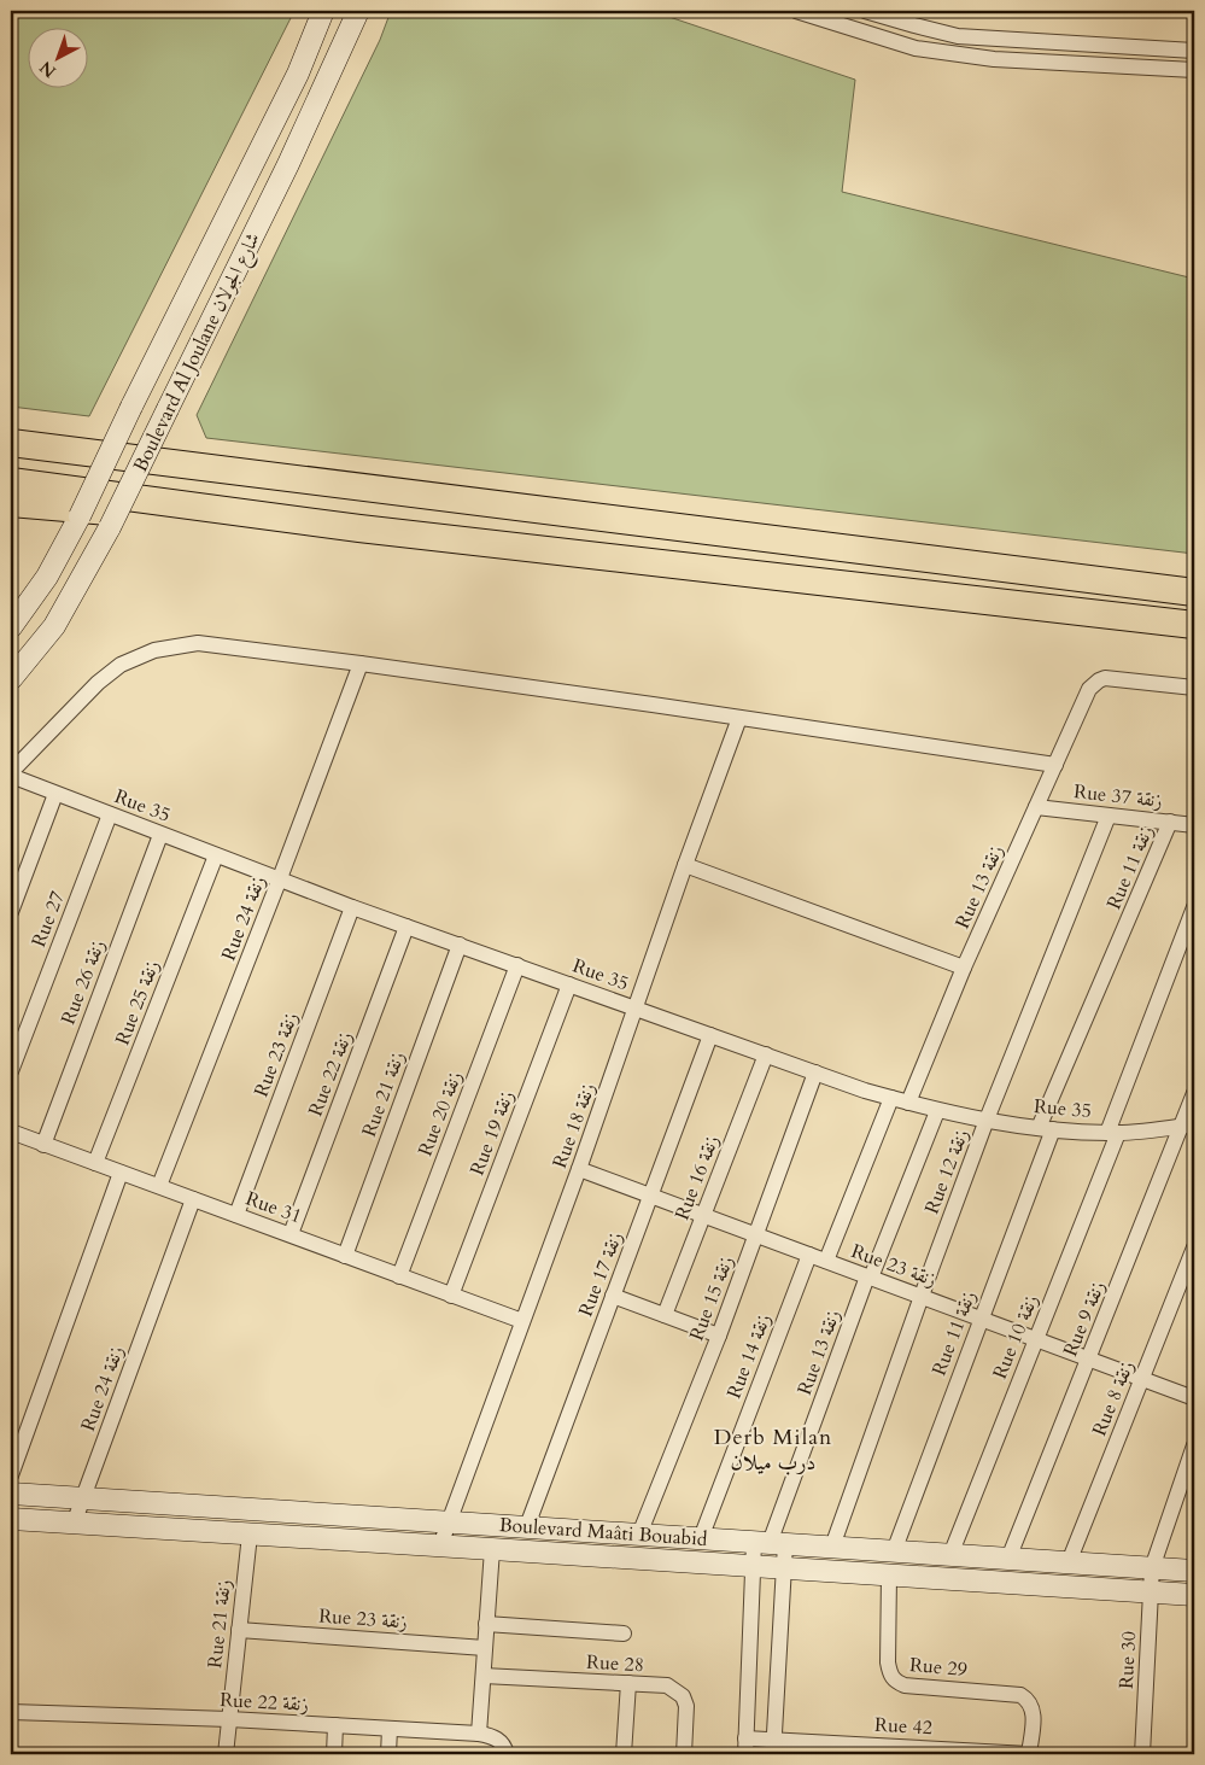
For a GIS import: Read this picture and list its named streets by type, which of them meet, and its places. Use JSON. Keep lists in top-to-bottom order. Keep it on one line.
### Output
{"streets":{"street":["Boulevard Al Joulane شارع الجولان","Rue 37 زنقة","Rue 35","Rue 11 زنقة","Rue 13 زنقة","Rue 24 زنقة","Rue 27","Rue 26 زنقة","Rue 25 زنقة","Rue 23 زنقة","Rue 22 زنقة","Rue 21 زنقة","Rue 20 زنقة","Rue 18 زنقة","Rue 19 زنقة","Rue 12 زنقة","Rue 16 زنقة","Rue 31","Rue 17 زنقة","Rue 15 زنقة","Rue 9 زنقة","Rue 10 زنقة","Rue 14 زنقة","Rue 8 زنقة","Boulevard Maâti Bouabid","Rue 30","Rue 28","Rue 29","Rue 42"]},"crossings":[["Rue 37 زنقة","Rue 11 زنقة"],["Rue 37 زنقة","Rue 13 زنقة"],["Rue 37 زنقة","Rue 12 زنقة"],["Rue 35","Rue 11 زنقة"],["Rue 35","Rue 13 زنقة"],["Rue 35","Rue 24 زنقة"],["Rue 35","Rue 27"],["Rue 35","Rue 26 زنقة"],["Rue 35","Rue 25 زنقة"],["Rue 35","Rue 23 زنقة"],["Rue 35","Rue 22 زنقة"],["Rue 35","Rue 21 زنقة"],["Rue 35","Rue 20 زنقة"],["Rue 35","Rue 18 زنقة"],["Rue 35","Rue 19 زنقة"],["Rue 35","Rue 12 زنقة"],["Rue 35","Rue 16 زنقة"],["Rue 35","Rue 17 زنقة"],["Rue 35","Rue 15 زنقة"],["Rue 35","Rue 9 زنقة"],["Rue 35","Rue 10 زنقة"],["Rue 11 زنقة","Rue 23 زنقة"],["Rue 11 زنقة","Boulevard Maâti Bouabid"],["Rue 13 زنقة","Rue 23 زنقة"],["Rue 13 زنقة","Boulevard Maâti Bouabid"],["Rue 24 زنقة","Rue 31"],["Rue 24 زنقة","Boulevard Maâti Bouabid"],["Rue 26 زنقة","Rue 31"],["Rue 25 زنقة","Rue 31"],["Rue 23 زنقة","Rue 21 زنقة"],["Rue 23 زنقة","Rue 18 زنقة"],["Rue 23 زنقة","Rue 12 زنقة"],["Rue 23 زنقة","Rue 16 زنقة"],["Rue 23 زنقة","Rue 31"],["Rue 23 زنقة","Rue 17 زنقة"],["Rue 23 زنقة","Rue 15 زنقة"],["Rue 23 زنقة","Rue 9 زنقة"],["Rue 23 زنقة","Rue 10 زنقة"],["Rue 23 زنقة","Rue 14 زنقة"],["Rue 23 زنقة","Rue 8 زنقة"],["Rue 22 زنقة","Rue 21 زنقة"],["Rue 22 زنقة","Rue 31"],["Rue 21 زنقة","Rue 31"],["Rue 21 زنقة","Boulevard Maâti Bouabid"],["Rue 20 زنقة","Rue 31"],["Rue 18 زنقة","Rue 31"],["Rue 18 زنقة","Boulevard Maâti Bouabid"],["Rue 19 زنقة","Rue 31"],["Rue 12 زنقة","Boulevard Maâti Bouabid"],["Rue 17 زنقة","Boulevard Maâti Bouabid"],["Rue 15 زنقة","Boulevard Maâti Bouabid"],["Rue 9 زنقة","Boulevard Maâti Bouabid"],["Rue 10 زنقة","Boulevard Maâti Bouabid"],["Rue 14 زنقة","Boulevard Maâti Bouabid"],["Rue 8 زنقة","Boulevard Maâti Bouabid"],["Boulevard Maâti Bouabid","Rue 30"],["Boulevard Maâti Bouabid","Rue 29"],["Rue 29","Rue 42"]],"districts":["Derb Milan درب ميلان"],"north":"bottom left"}
